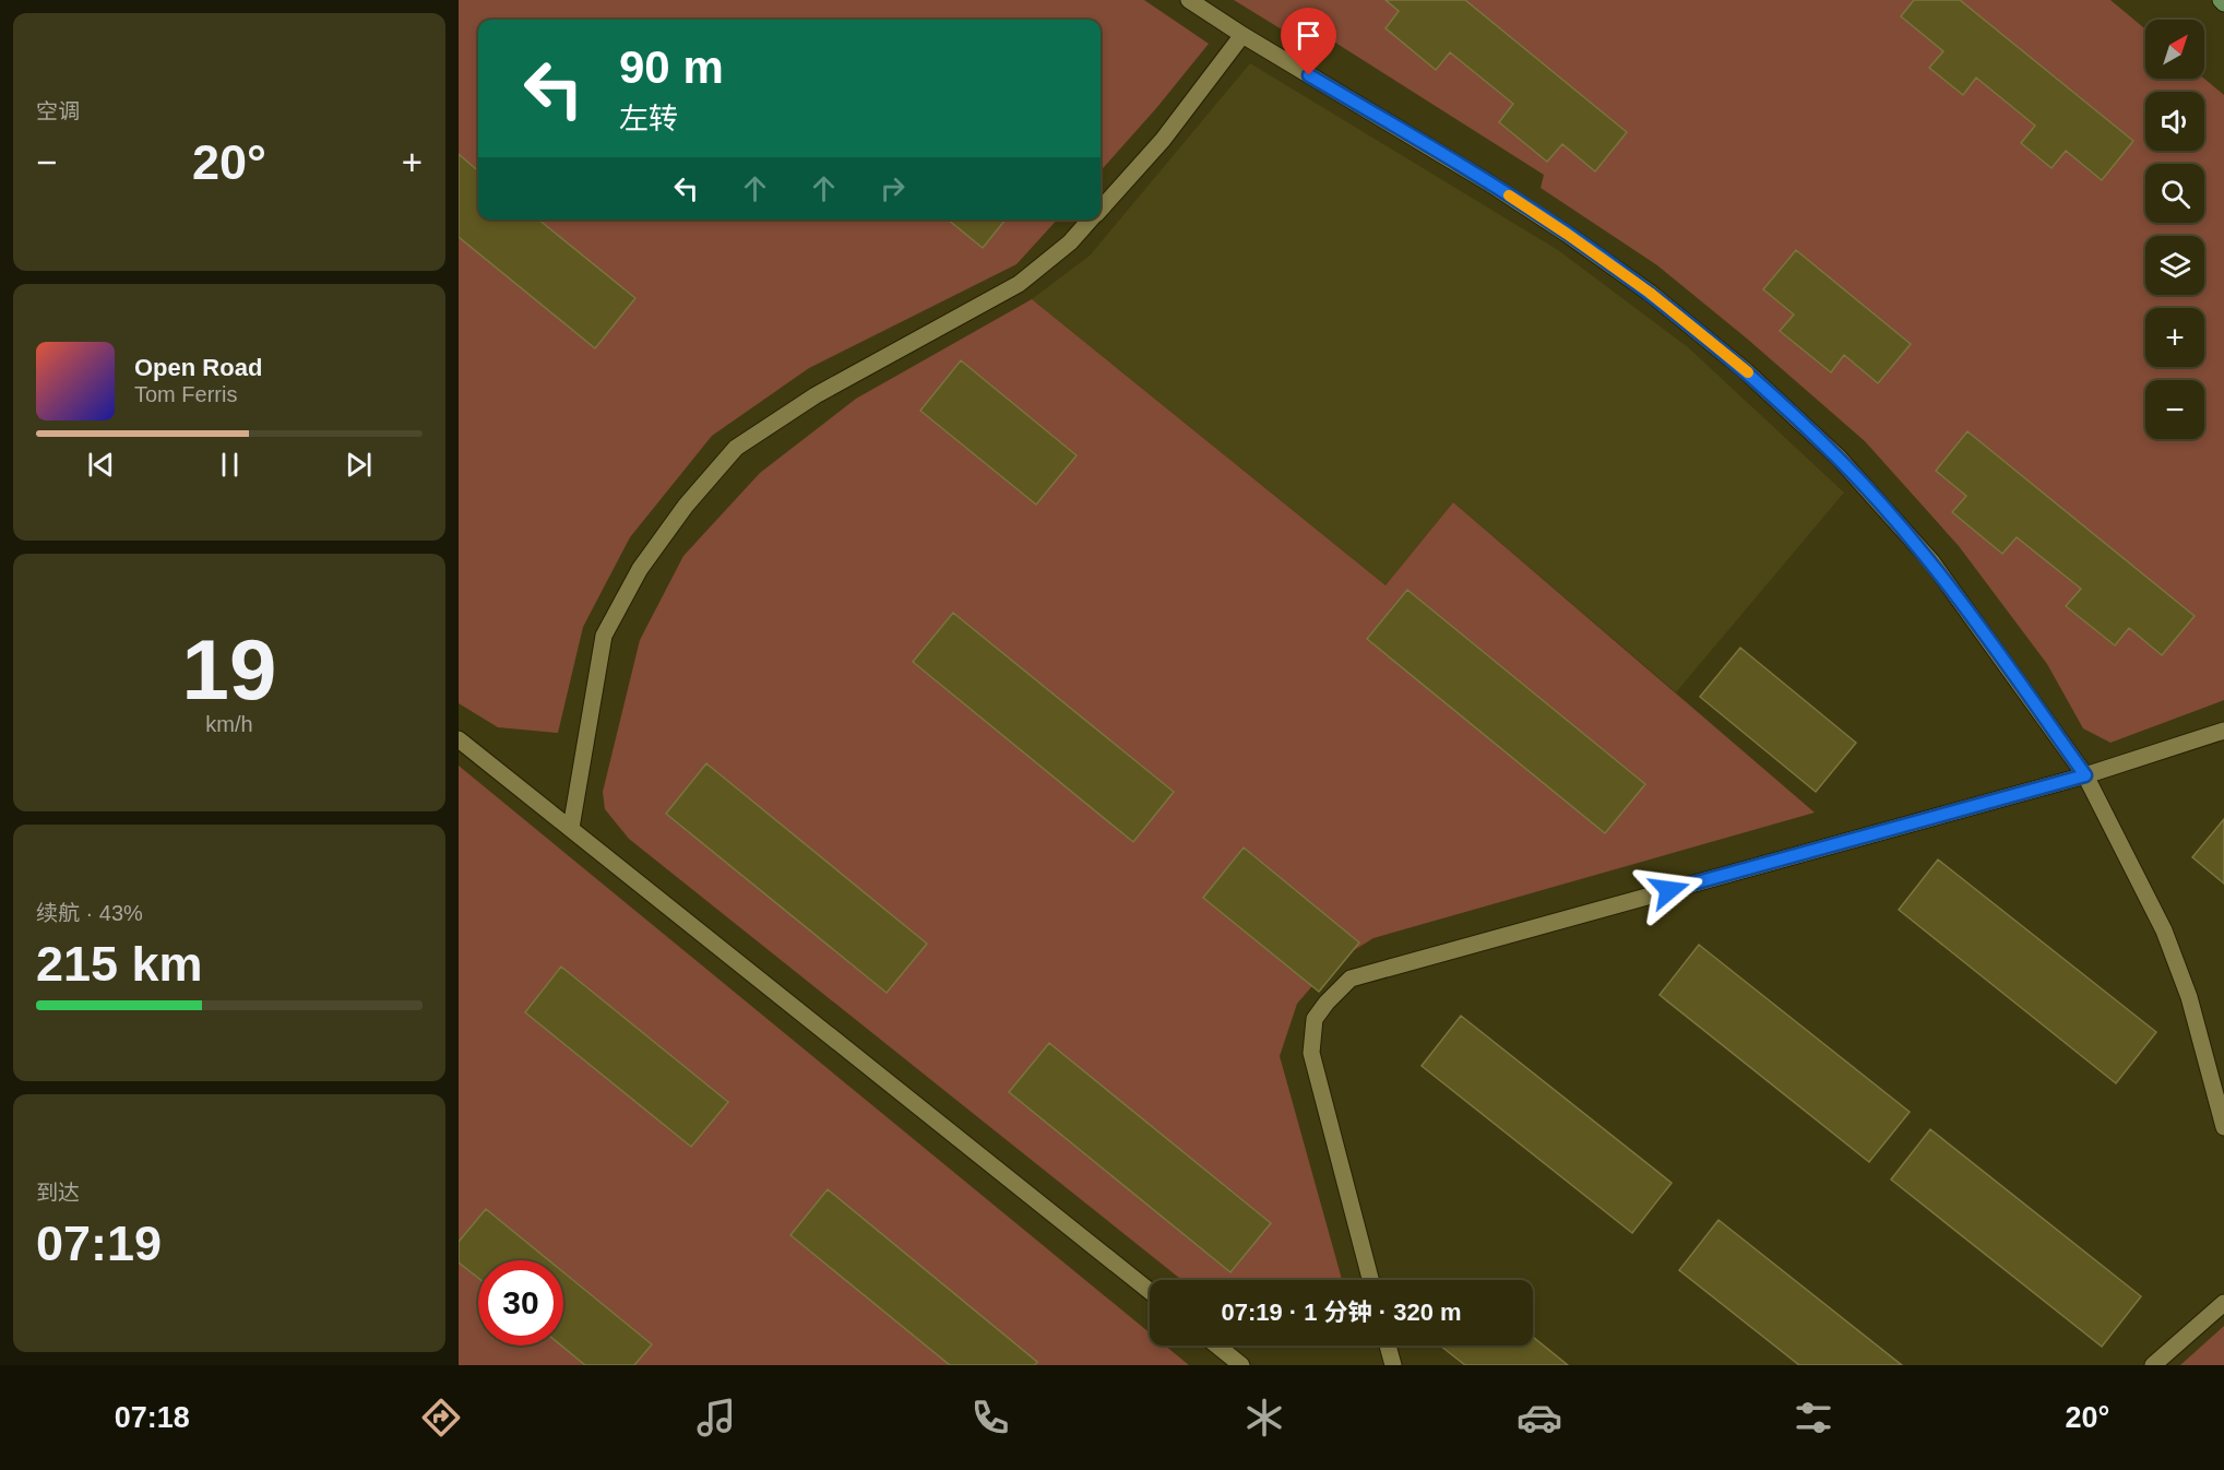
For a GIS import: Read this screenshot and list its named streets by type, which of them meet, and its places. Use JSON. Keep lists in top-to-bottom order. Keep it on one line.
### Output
{"north":"top right","page":{"tile":["空调",["19","km/h"],["续航 · 43%","215 km"],["到达","07:19"]],"map_buttons":["+","−"],"turn":["90 m","左转"],"heat":["−","20°","+"],"song":["Open Road","Tom Ferris"],"limit":"30","trip":"07:19 · 1 分钟 · 320 m","tabs":["07:18","20°"]}}
